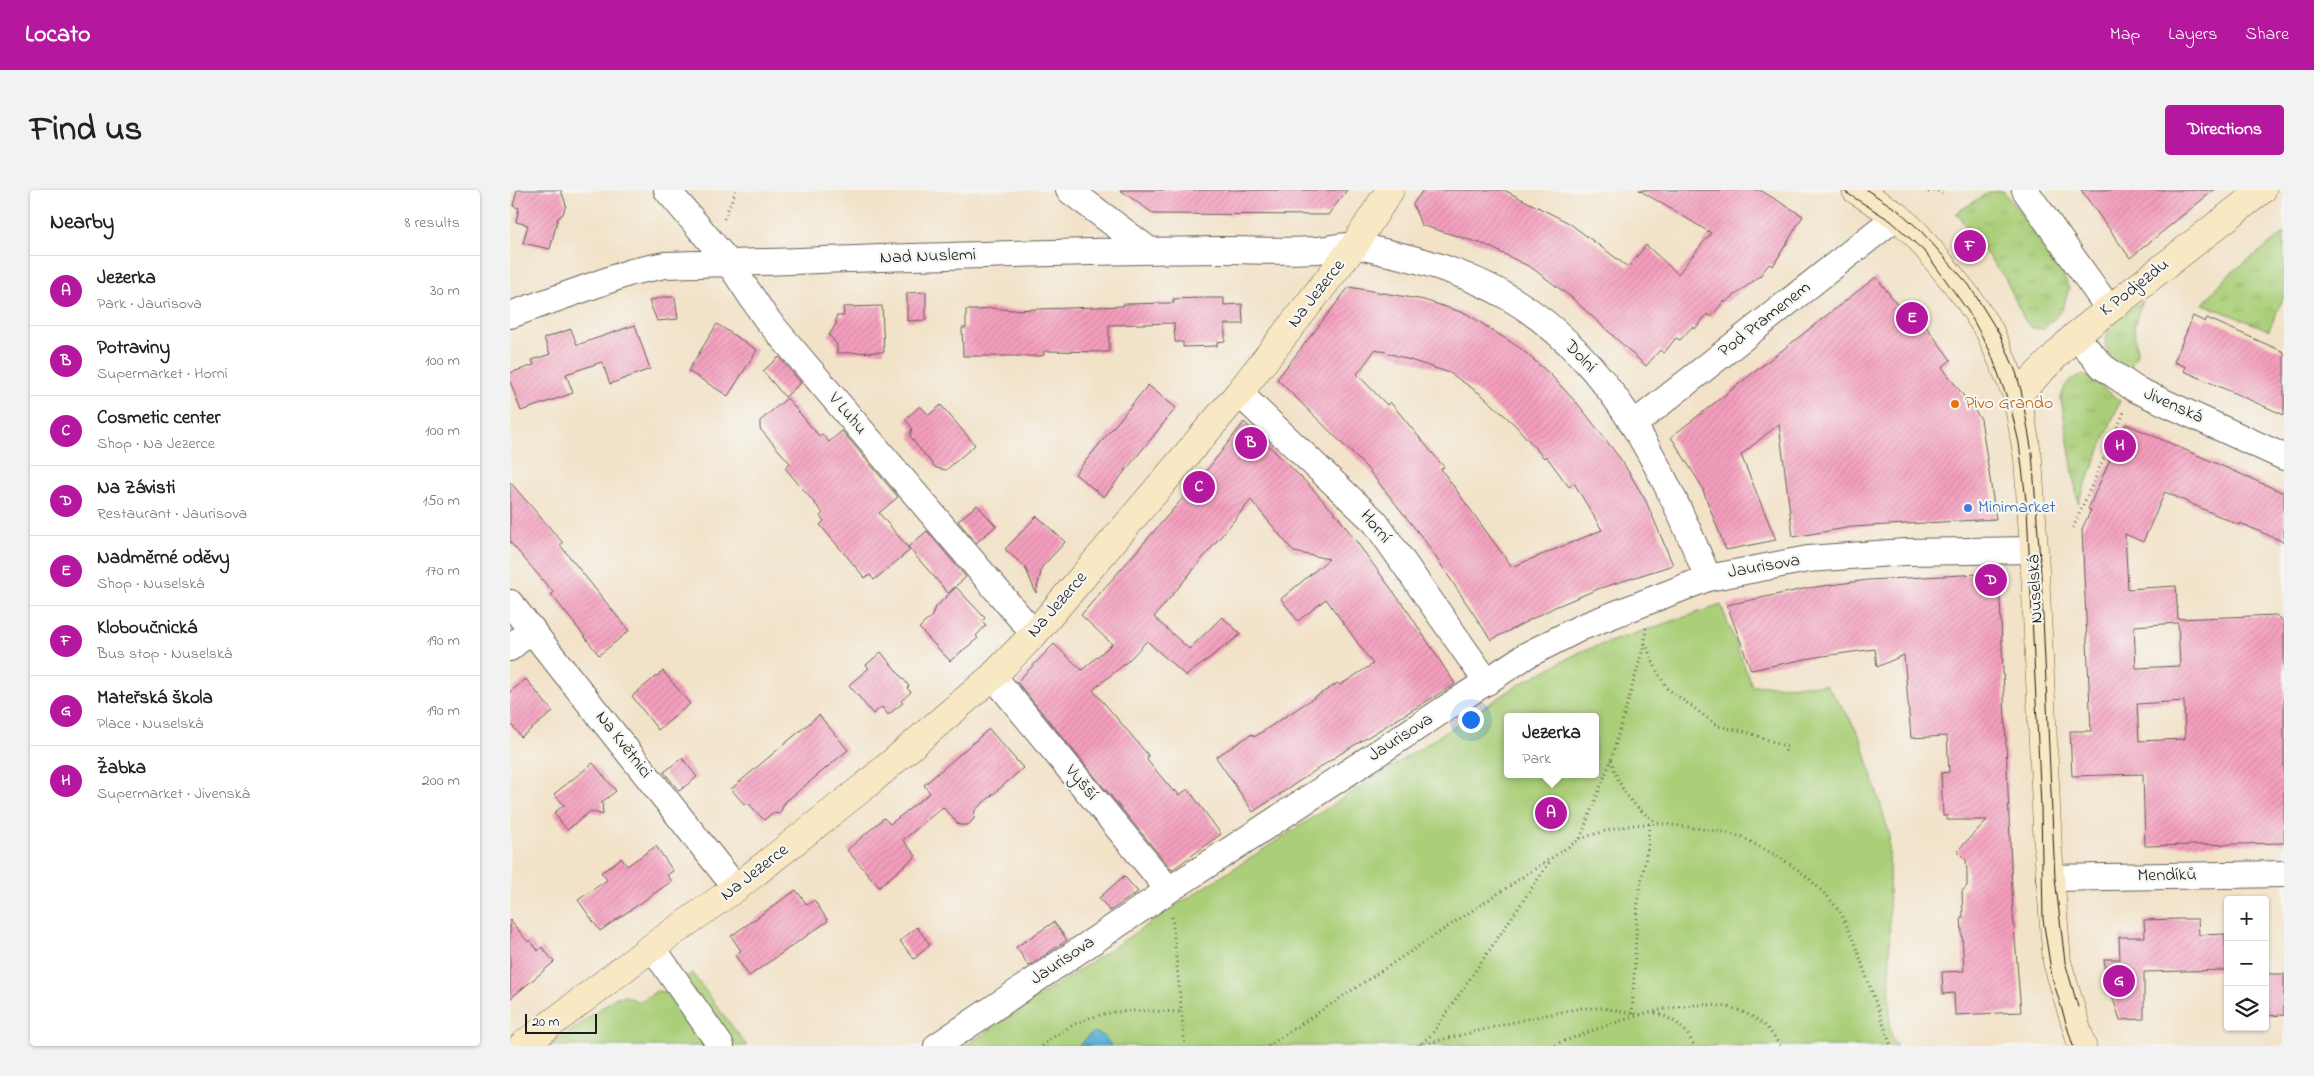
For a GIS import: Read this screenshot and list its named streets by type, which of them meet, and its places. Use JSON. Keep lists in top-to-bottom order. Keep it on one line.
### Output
{"streets":{"street":["Nad Nuslemi","K Podjezdu","Na Jezerce","Pod Pramenem","Dolní","Jivenská","V Luhu","Horní","Jaurisova","Nuselská","Na Květnici","Vyšší","Mendíků"]},"crossings":[["Nad Nuslemi","Na Jezerce"],["Nad Nuslemi","Dolní"],["Nad Nuslemi","V Luhu"],["K Podjezdu","Jivenská"],["K Podjezdu","Nuselská"],["Na Jezerce","Dolní"],["Na Jezerce","V Luhu"],["Na Jezerce","Horní"],["Na Jezerce","Na Květnici"],["Na Jezerce","Vyšší"],["Pod Pramenem","Dolní"],["Pod Pramenem","Nuselská"],["Dolní","Jaurisova"],["Horní","Jaurisova"],["Jaurisova","Nuselská"],["Jaurisova","Vyšší"],["Nuselská","Mendíků"]],"places":["Pivo Grando","Minimarket"],"scale_bar":"20 m","page":{"header":"Locato","nav":["Map","Layers","Share"],"title":"Find us","buttons":"Directions","heading":["Nearby","8 results"],"pins":["F","E","B","H","C","D","A","G"],"list":[{"mark":"A","name":"Jezerka","note":"Park · Jaurisova","value":"30 m"},{"mark":"B","name":"Potraviny","note":"Supermarket · Horní","value":"100 m"},{"mark":"C","name":"Cosmetic center","note":"Shop · Na Jezerce","value":"100 m"},{"mark":"D","name":"Na Závisti","note":"Restaurant · Jaurisova","value":"150 m"},{"mark":"E","name":"Nadměrné oděvy","note":"Shop · Nuselská","value":"170 m"},{"mark":"F","name":"Kloboučnická","note":"Bus stop · Nuselská","value":"190 m"},{"mark":"G","name":"Mateřská škola","note":"Place · Nuselská","value":"190 m"},{"mark":"H","name":"Žabka","note":"Supermarket · Jivenská","value":"200 m"}],"popup":["Jezerka","Park"],"map_buttons":["+","−"],"scale":"20 m"}}
